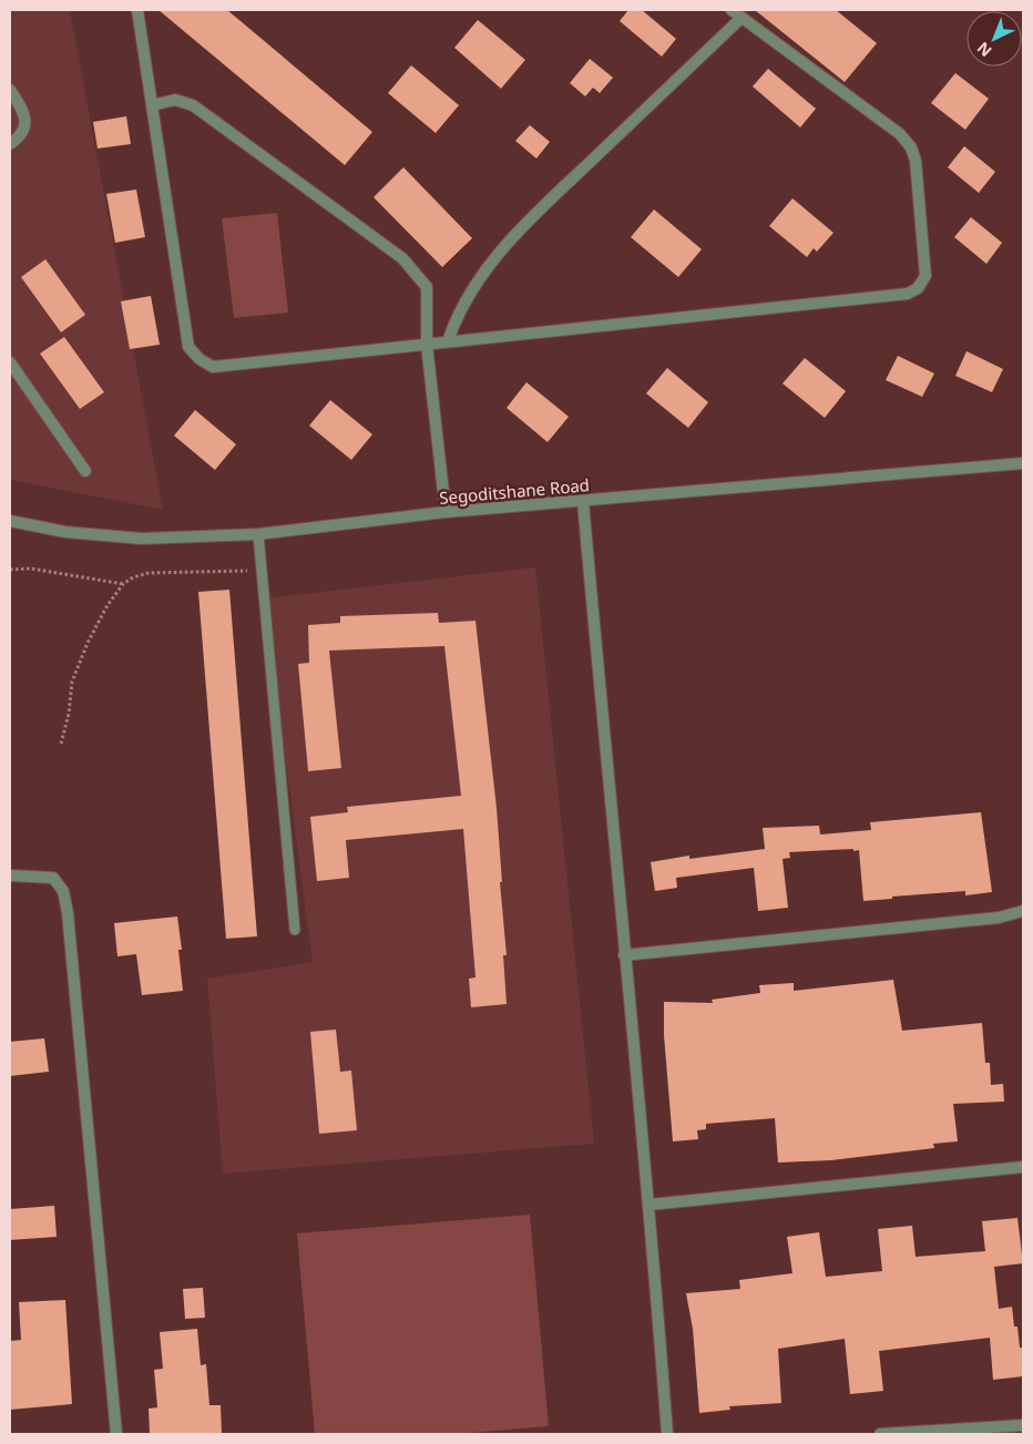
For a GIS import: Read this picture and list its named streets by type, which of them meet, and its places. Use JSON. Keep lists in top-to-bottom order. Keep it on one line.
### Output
{"streets":{"street":["Segoditshane Road"]},"north":"bottom left"}
